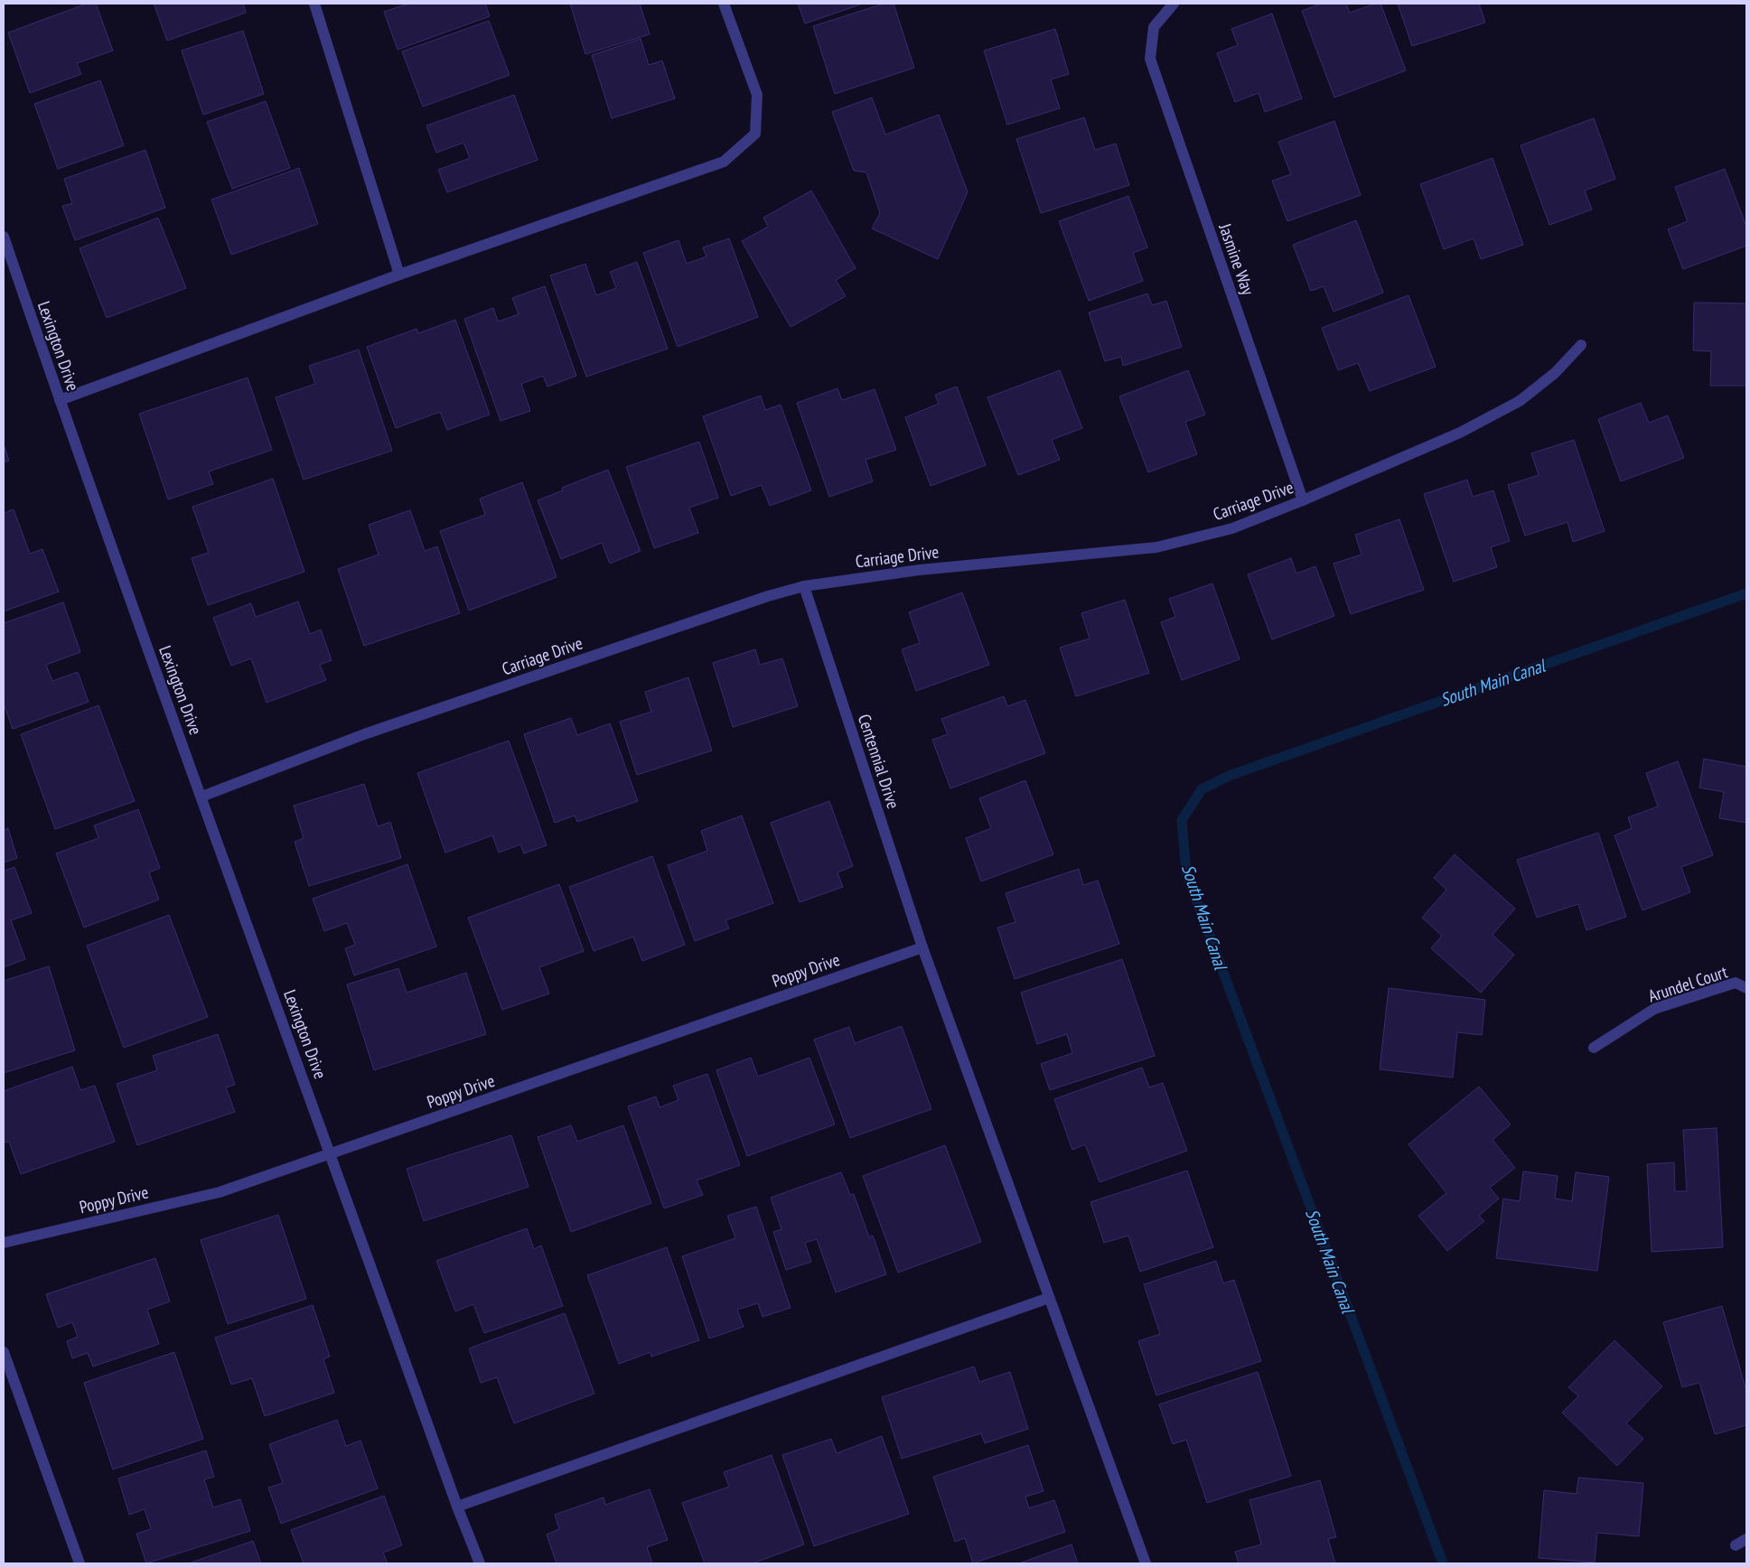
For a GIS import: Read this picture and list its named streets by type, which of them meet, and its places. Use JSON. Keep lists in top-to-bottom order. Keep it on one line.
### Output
{"streets":{"street":["Jasmine Way","Lexington Drive","Carriage Drive","Centennial Drive","Poppy Drive","Arundel Court"]},"crossings":[["Jasmine Way","Carriage Drive"],["Lexington Drive","Carriage Drive"],["Lexington Drive","Poppy Drive"],["Carriage Drive","Centennial Drive"],["Centennial Drive","Poppy Drive"]],"water":["South Main Canal"]}
